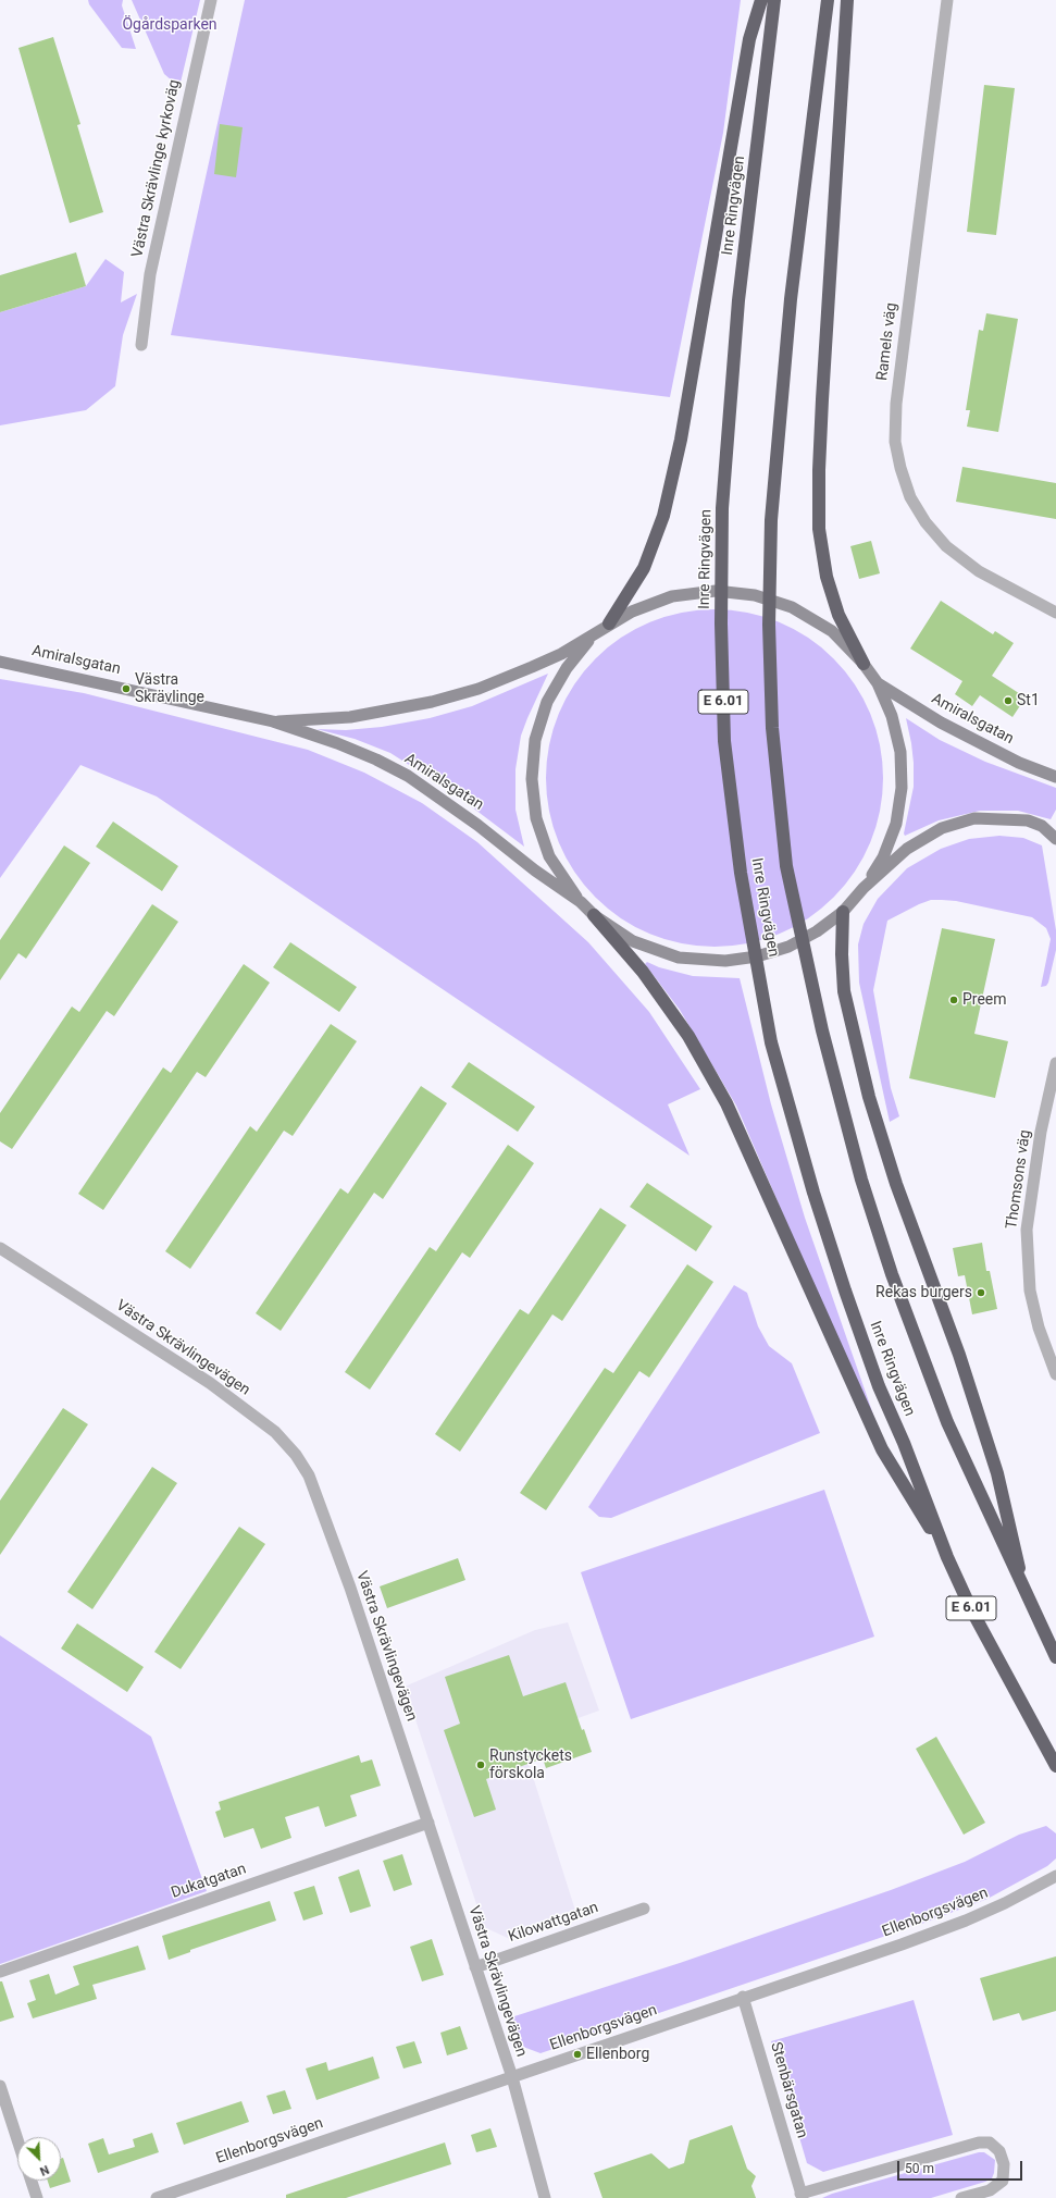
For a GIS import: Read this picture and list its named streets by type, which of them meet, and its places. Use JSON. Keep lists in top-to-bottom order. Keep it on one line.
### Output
{"streets":{"highway":["Inre Ringvägen","E 6.01"],"main road":["Amiralsgatan"],"street":["Västra Skrävlinge kyrkoväg","Ramels väg","Thomsons väg","Västra Skrävlingevägen","Dukatgatan","Ellenborgsvägen","Kilowattgatan","Stenbärsgatan"]},"crossings":[["Västra Skrävlingevägen","Dukatgatan"],["Västra Skrävlingevägen","Ellenborgsvägen"],["Västra Skrävlingevägen","Kilowattgatan"],["Ellenborgsvägen","Stenbärsgatan"]],"parks":["Ögårdsparken"],"places":["Västra Skrävlinge","St1","Preem","Rekas burgers","Runstyckets förskola","Ellenborg"],"scale_bar":"50 m","north":"bottom right"}
